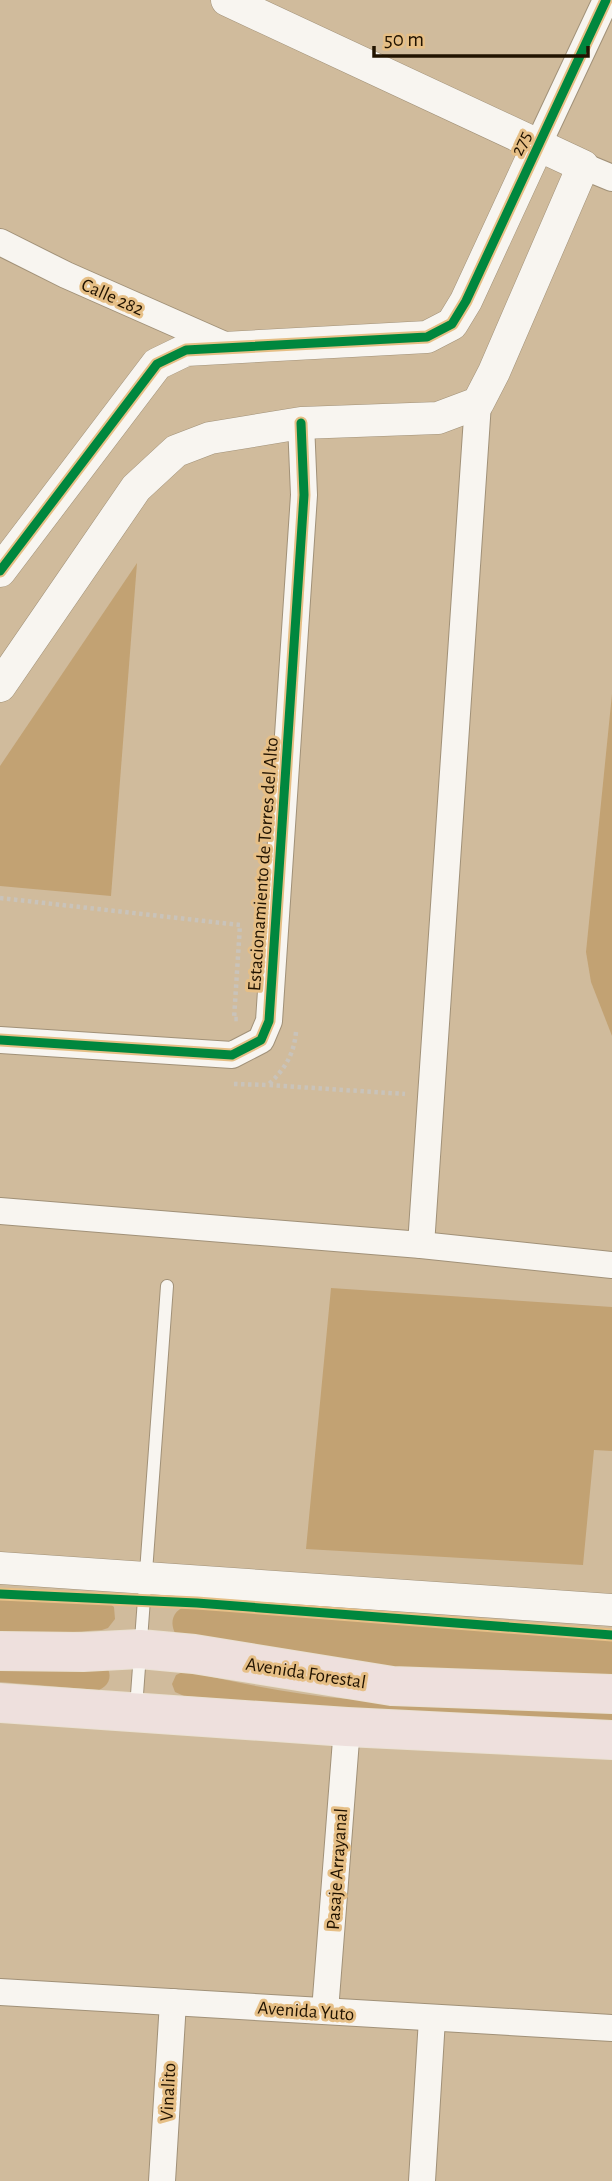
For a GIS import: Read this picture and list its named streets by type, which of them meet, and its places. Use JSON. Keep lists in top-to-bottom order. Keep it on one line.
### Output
{"streets":{"main road":["Avenida Forestal"],"street":["275","Calle 282","Estacionamiento de Torres del Alto","Pasaje Arrayanal","Avenida Yuto","Vinalito"]},"crossings":[["275","Calle 282"],["Pasaje Arrayanal","Avenida Yuto"],["Avenida Yuto","Vinalito"]],"scale_bar":"50 m"}
